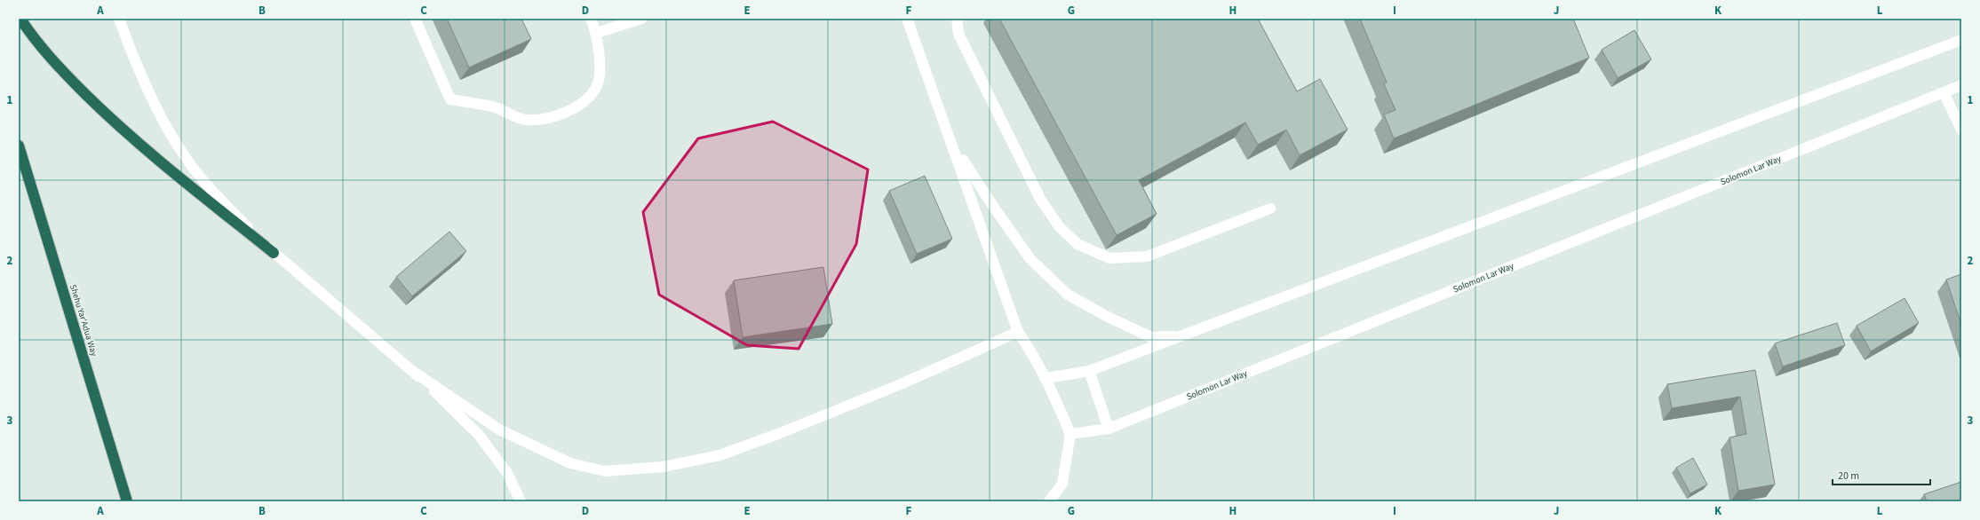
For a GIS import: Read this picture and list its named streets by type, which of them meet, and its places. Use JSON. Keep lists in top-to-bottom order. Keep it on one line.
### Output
{"streets":{"highway":["Shehu Yar'Adua Way"],"street":["Solomon Lar Way"]},"scale_bar":"20 m","grid":{"columns":["A","B","C","D","E","F","G","H","I","J","K","L"],"rows":["1","2","3"]}}
